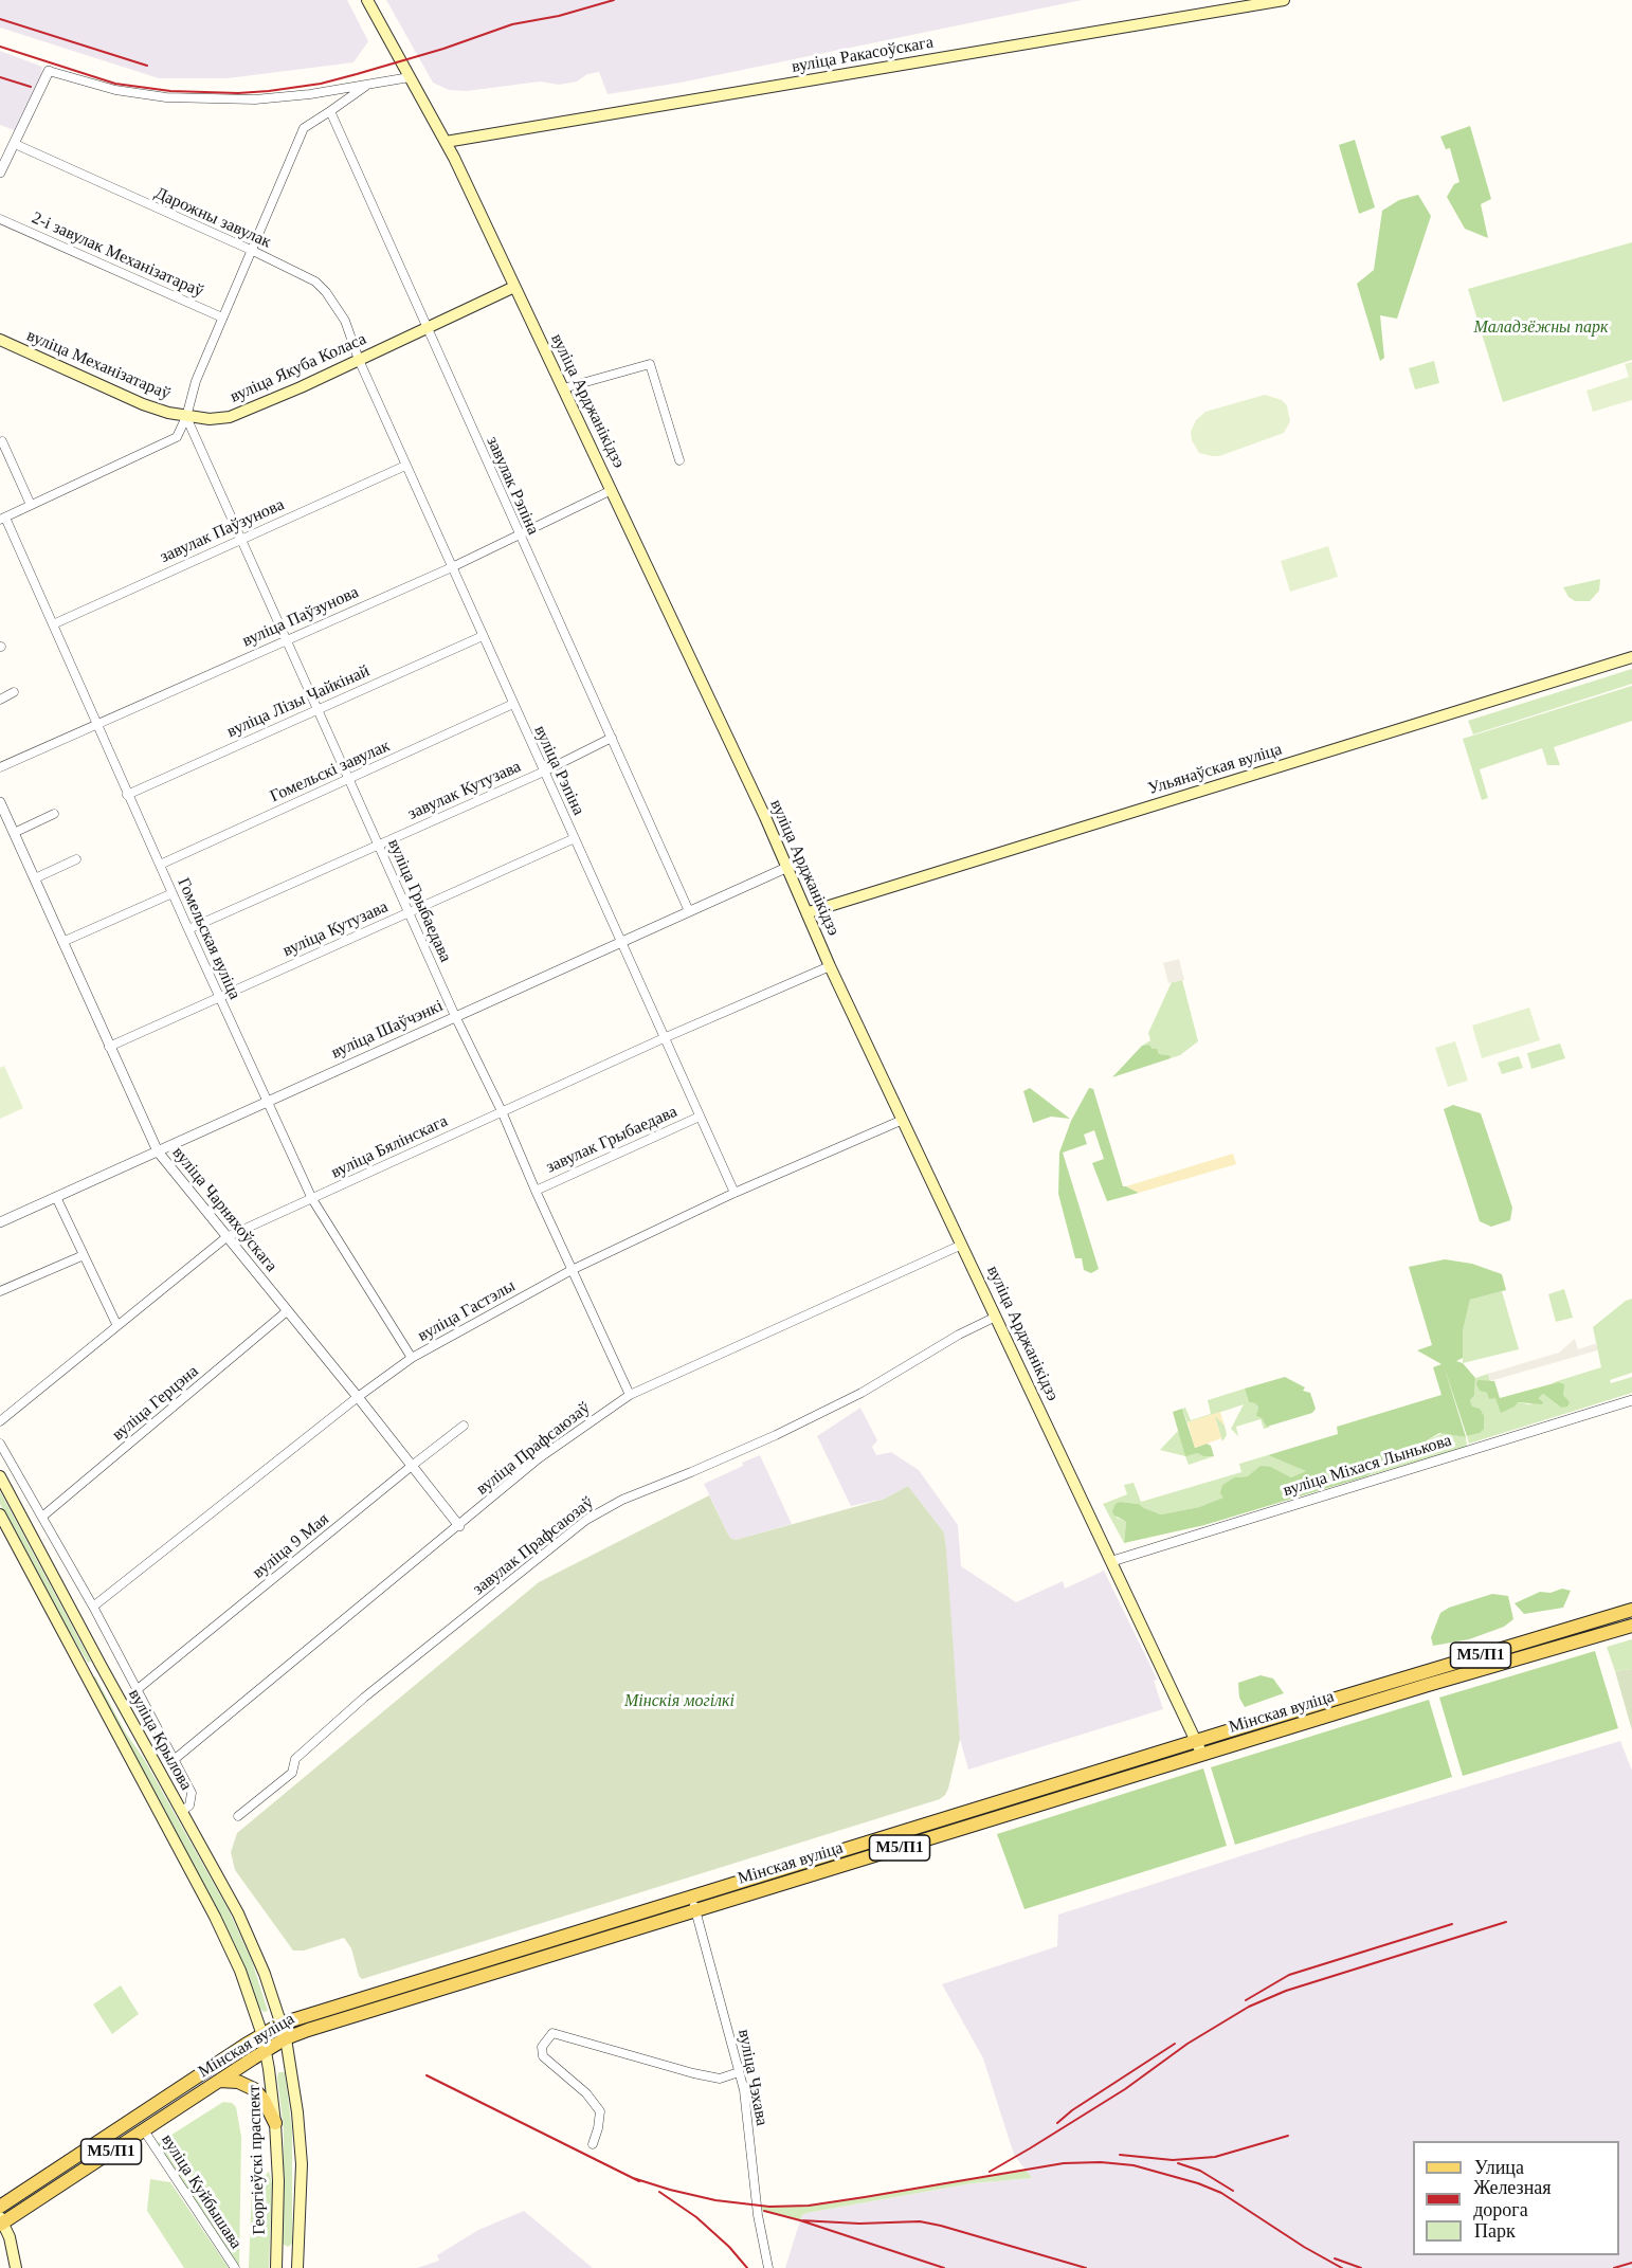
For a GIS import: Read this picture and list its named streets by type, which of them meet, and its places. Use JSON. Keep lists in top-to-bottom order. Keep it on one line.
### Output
{"streets":{"main road":["вуліца Ракасоўскага","вуліца Механізатараў","вуліца Якуба Коласа","вуліца Арджанікідзэ","Ульянаўская вуліца","М5/П1","Мінская вуліца","вуліца Крылова","Георгіеўскі праспект"],"street":["Дарожны завулак","2-і завулак Механізатараў","завулак Рэпіна","завулак Паўзунова","вуліца Паўзунова","вуліца Лізы Чайкінай","вуліца Рэпіна","Гомельскі завулак","завулак Кутузава","вуліца Грыбаедава","вуліца Кутузава","Гомельская вуліца","вуліца Шаўчэнкі","завулак Грыбаедава","вуліца Бялінскага","вуліца Чарняхоўскага","вуліца Гастэлы","вуліца Герцэна","вуліца Прафсаюзаў","вуліца Міхася Лынькова","вуліца 9 Мая","завулак Прафсаюзаў","вуліца Чэхава","вуліца Куйбышава"]},"crossings":[["вуліца Ракасоўскага","вуліца Арджанікідзэ"],["Дарожны завулак","вуліца Якуба Коласа"],["Дарожны завулак","вуліца Рэпіна"],["вуліца Механізатараў","вуліца Якуба Коласа"],["вуліца Механізатараў","вуліца Грыбаедава"],["вуліца Якуба Коласа","вуліца Арджанікідзэ"],["вуліца Якуба Коласа","завулак Рэпіна"],["вуліца Якуба Коласа","вуліца Рэпіна"],["вуліца Якуба Коласа","вуліца Грыбаедава"],["вуліца Арджанікідзэ","вуліца Паўзунова"],["вуліца Арджанікідзэ","Ульянаўская вуліца"],["вуліца Арджанікідзэ","вуліца Шаўчэнкі"],["вуліца Арджанікідзэ","вуліца Бялінскага"],["вуліца Арджанікідзэ","вуліца Гастэлы"],["вуліца Арджанікідзэ","вуліца Прафсаюзаў"],["вуліца Арджанікідзэ","вуліца Міхася Лынькова"],["вуліца Арджанікідзэ","завулак Прафсаюзаў"],["вуліца Арджанікідзэ","Мінская вуліца"],["завулак Рэпіна","вуліца Паўзунова"],["завулак Рэпіна","завулак Кутузава"],["завулак Рэпіна","вуліца Шаўчэнкі"],["завулак Паўзунова","вуліца Рэпіна"],["завулак Паўзунова","вуліца Грыбаедава"],["завулак Паўзунова","Гомельская вуліца"],["вуліца Паўзунова","вуліца Рэпіна"],["вуліца Паўзунова","вуліца Грыбаедава"],["вуліца Паўзунова","Гомельская вуліца"],["вуліца Лізы Чайкінай","вуліца Рэпіна"],["вуліца Лізы Чайкінай","вуліца Грыбаедава"],["вуліца Лізы Чайкінай","Гомельская вуліца"],["вуліца Рэпіна","Гомельскі завулак"],["вуліца Рэпіна","завулак Кутузава"],["вуліца Рэпіна","вуліца Кутузава"],["вуліца Рэпіна","вуліца Шаўчэнкі"],["вуліца Рэпіна","завулак Грыбаедава"],["вуліца Рэпіна","вуліца Бялінскага"],["вуліца Рэпіна","вуліца Гастэлы"],["Гомельскі завулак","вуліца Грыбаедава"],["Гомельскі завулак","Гомельская вуліца"],["завулак Кутузава","вуліца Грыбаедава"],["завулак Кутузава","Гомельская вуліца"],["вуліца Грыбаедава","вуліца Кутузава"],["вуліца Грыбаедава","вуліца Шаўчэнкі"],["вуліца Грыбаедава","завулак Грыбаедава"],["вуліца Грыбаедава","вуліца Бялінскага"],["вуліца Грыбаедава","вуліца Гастэлы"],["вуліца Грыбаедава","вуліца Прафсаюзаў"],["вуліца Кутузава","Гомельская вуліца"],["вуліца Кутузава","вуліца Чарняхоўскага"],["Гомельская вуліца","вуліца Шаўчэнкі"],["Гомельская вуліца","вуліца Бялінскага"],["Гомельская вуліца","вуліца Гастэлы"],["вуліца Шаўчэнкі","вуліца Чарняхоўскага"],["вуліца Бялінскага","вуліца Чарняхоўскага"],["вуліца Чарняхоўскага","вуліца Гастэлы"],["вуліца Чарняхоўскага","вуліца Герцэна"],["вуліца Чарняхоўскага","вуліца Прафсаюзаў"],["вуліца Чарняхоўскага","вуліца 9 Мая"],["Мінская вуліца","вуліца Крылова"],["Мінская вуліца","вуліца Чэхава"],["Мінская вуліца","Георгіеўскі праспект"],["Мінская вуліца","вуліца Куйбышава"],["вуліца Крылова","Георгіеўскі праспект"]],"parks":["Маладзёжны парк","Мінскія могілкі"],"legend":["Улица","Железная дорога","Парк"]}
